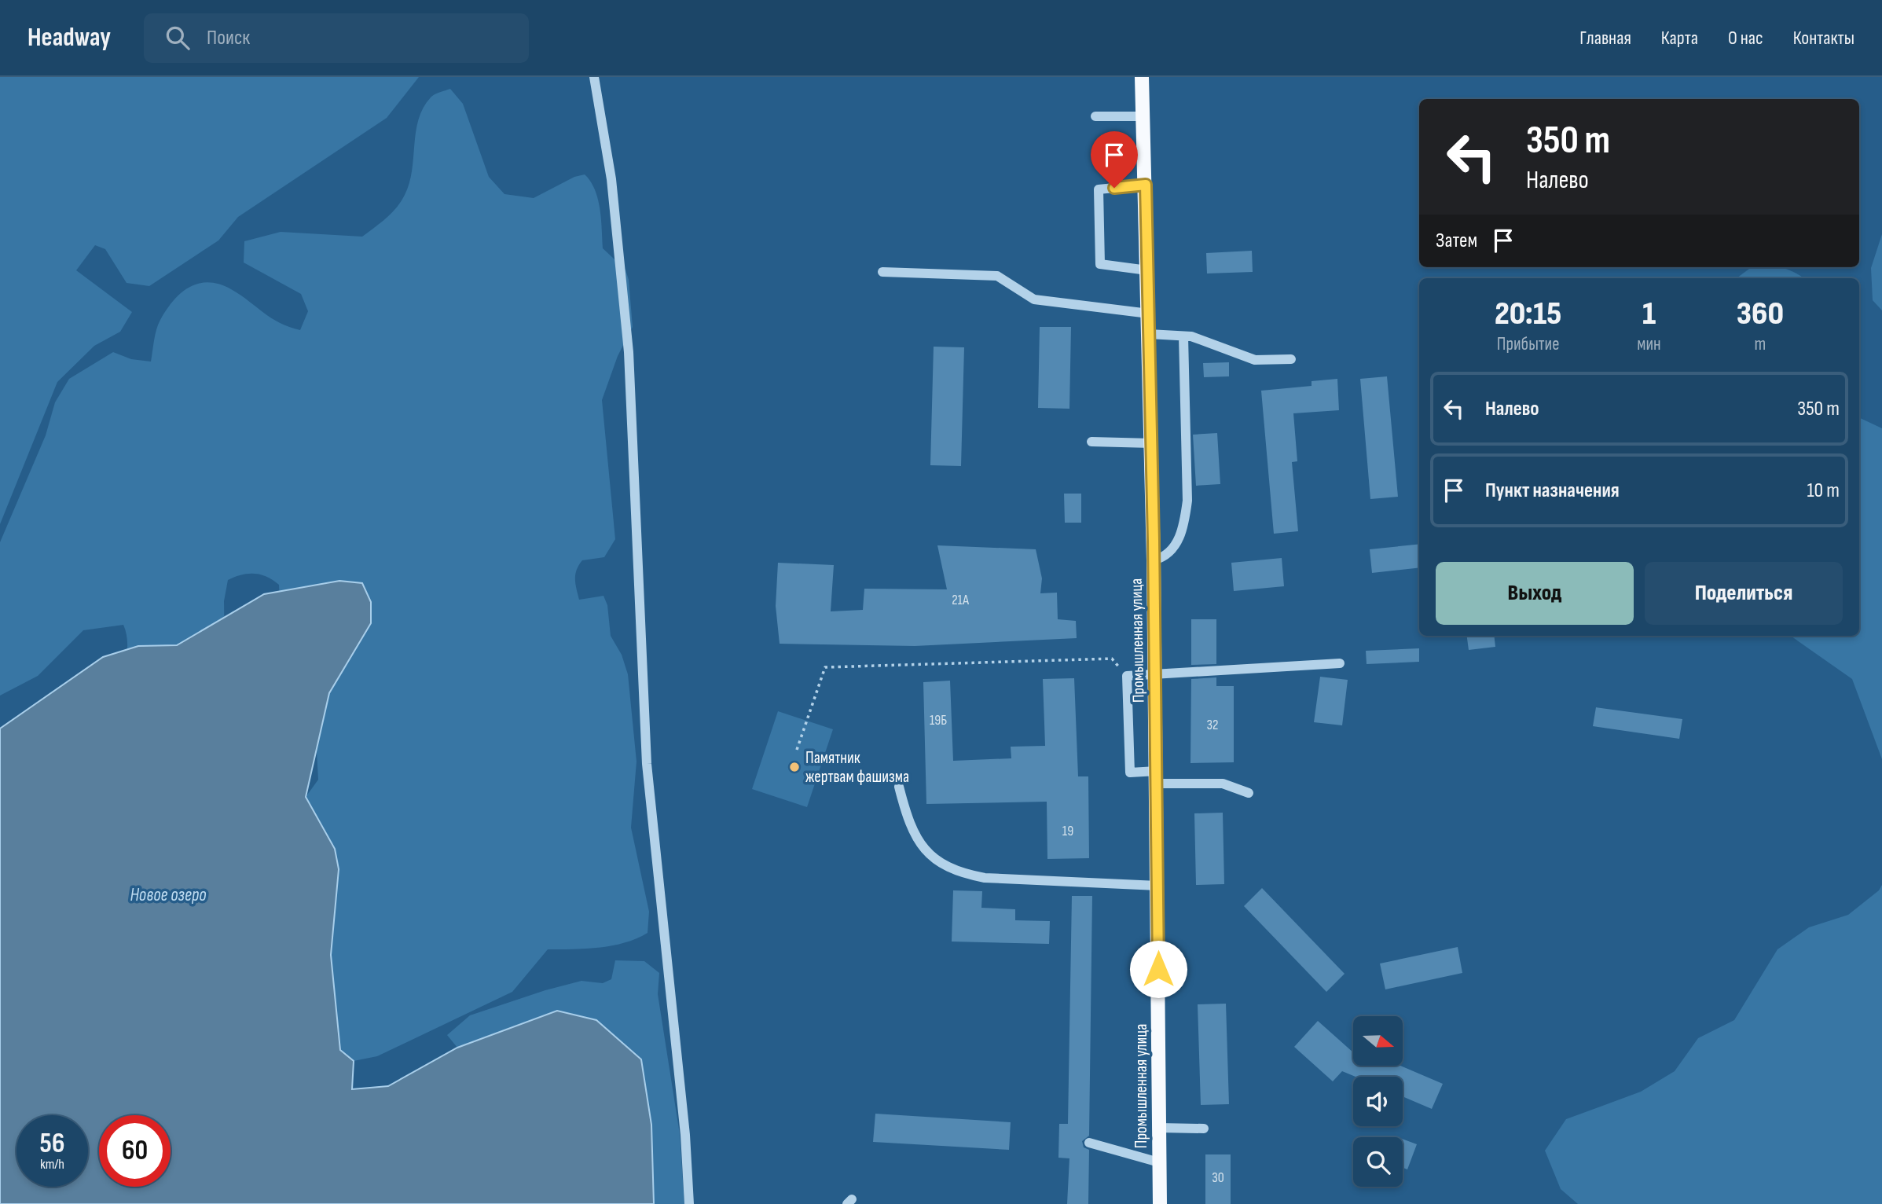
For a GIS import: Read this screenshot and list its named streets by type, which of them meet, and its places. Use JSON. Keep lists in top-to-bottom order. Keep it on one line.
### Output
{"streets":{"main road":["Промышленная улица"]},"water":["Новое озеро"],"places":["Памятник жертвам фашизма"],"house_numbers":["21А","19Б","32","19","30"],"north":"right","page":{"header":"Headway","search":"Поиск","nav":["Главная","Карта","О нас","Контакты"],"turn":["350 m","Налево"],"then":"Затем","eta":["20:15","Прибытие","1","мин","360","m"],"list":[{"name":"Налево","value":"350 m"},{"name":"Пункт назначения","value":"10 m"}],"buttons":["Выход","Поделиться"],"speed":"56 km/h","limit":"60"}}
